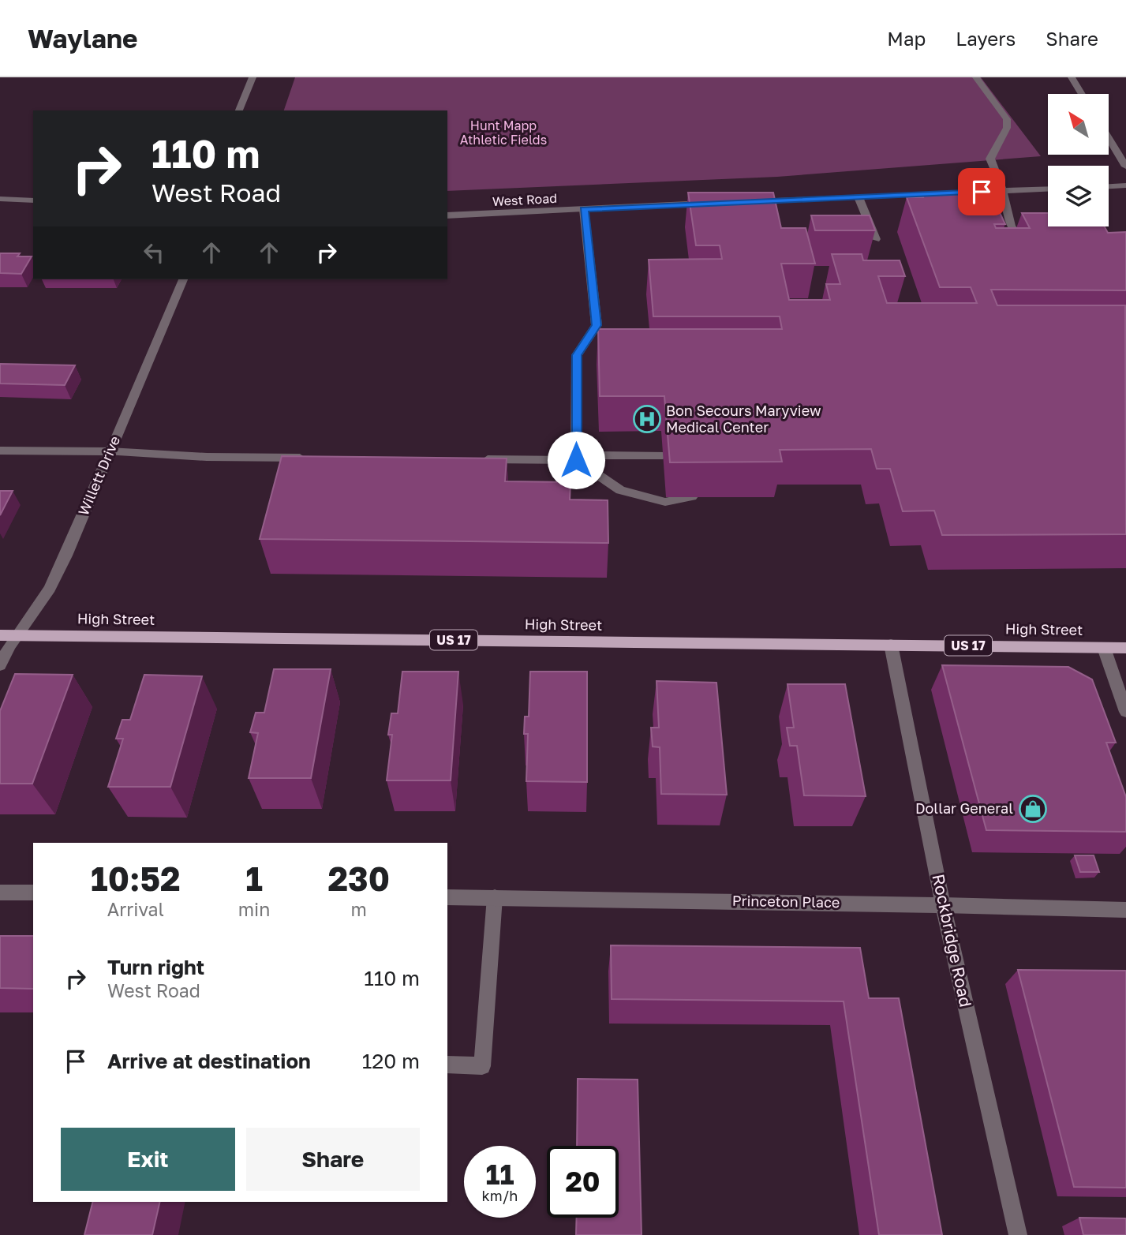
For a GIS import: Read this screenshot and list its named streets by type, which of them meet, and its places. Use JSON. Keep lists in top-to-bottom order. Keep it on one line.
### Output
{"streets":{"main road":["High Street","US 17"],"street":["West Road","Willett Drive","Princeton Place","Rockbridge Road"]},"crossings":[["Willett Drive","High Street"],["High Street","Rockbridge Road"],["Princeton Place","Rockbridge Road"]],"parks":["Hunt Mapp Athletic Fields"],"places":{"hospital":["Bon Secours Maryview Medical Center"],"shop":["Dollar General"]},"north":"top left","page":{"header":"Waylane","nav":["Map","Layers","Share"],"turn":["110 m","West Road"],"eta":["10:52","Arrival","1","min","230","m"],"list":[{"name":"Turn right","note":"West Road","value":"110 m"},{"name":"Arrive at destination","value":"120 m"}],"buttons":["Exit","Share"],"speed":"11 km/h","limit":"20"}}
